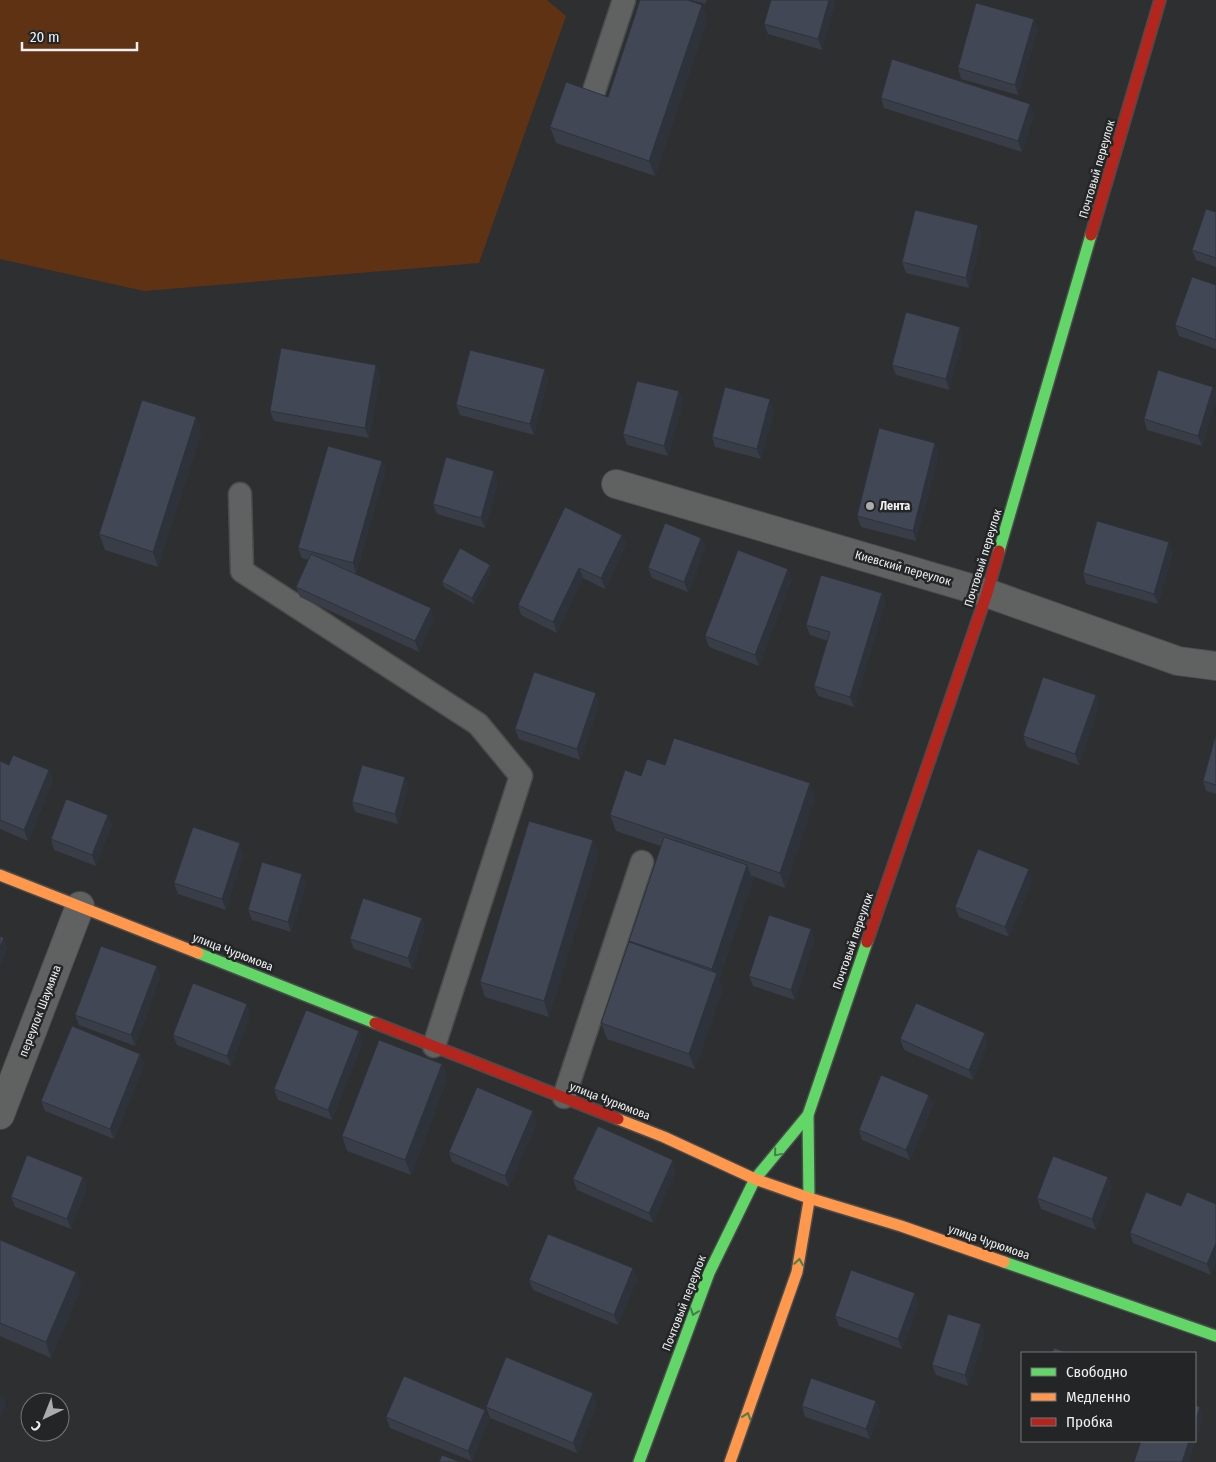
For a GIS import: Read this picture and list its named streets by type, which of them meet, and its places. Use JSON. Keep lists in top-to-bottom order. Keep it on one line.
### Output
{"streets":{"street":["Почтовый переулок","Киевский переулок","улица Чурюмова","переулок Шаумяна"]},"crossings":[["Почтовый переулок","Киевский переулок"],["Почтовый переулок","улица Чурюмова"],["улица Чурюмова","переулок Шаумяна"]],"places":["Лента"],"legend":["Свободно","Медленно","Пробка"],"scale_bar":"20 m","north":"bottom left"}
